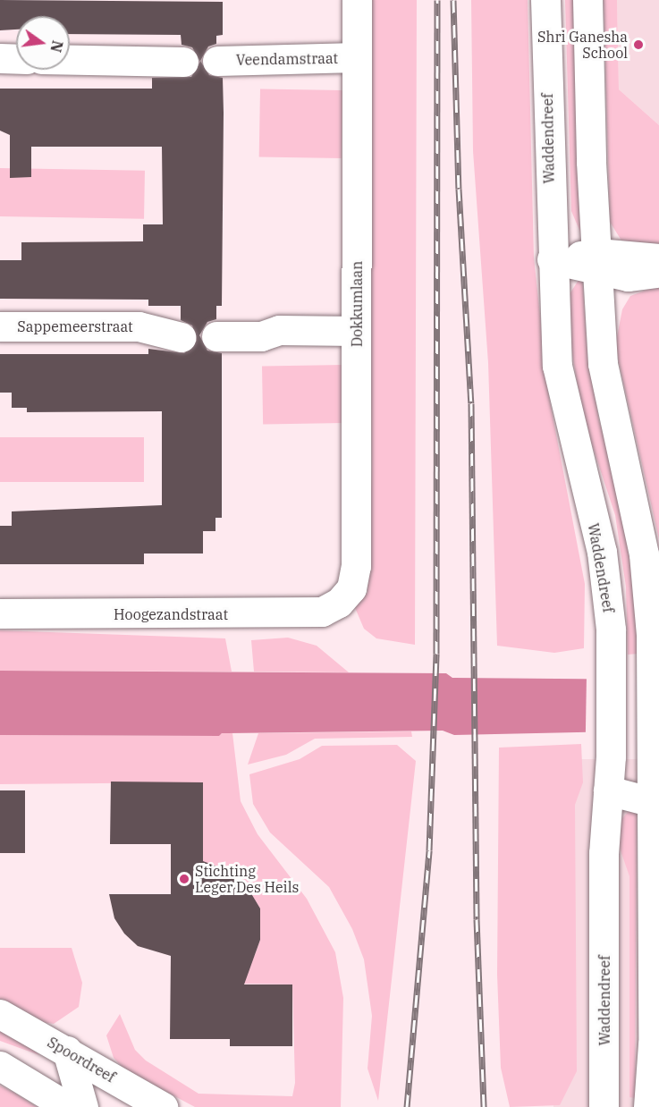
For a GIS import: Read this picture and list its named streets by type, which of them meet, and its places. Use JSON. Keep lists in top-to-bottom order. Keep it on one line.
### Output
{"streets":{"main road":["Veendamstraat","Waddendreef","Dokkumlaan","Sappemeerstraat","Hoogezandstraat","Spoordreef"]},"crossings":[["Veendamstraat","Dokkumlaan"],["Dokkumlaan","Hoogezandstraat"]],"places":["Shri Ganesha School","Stichting Leger Des Heils"],"north":"right"}
